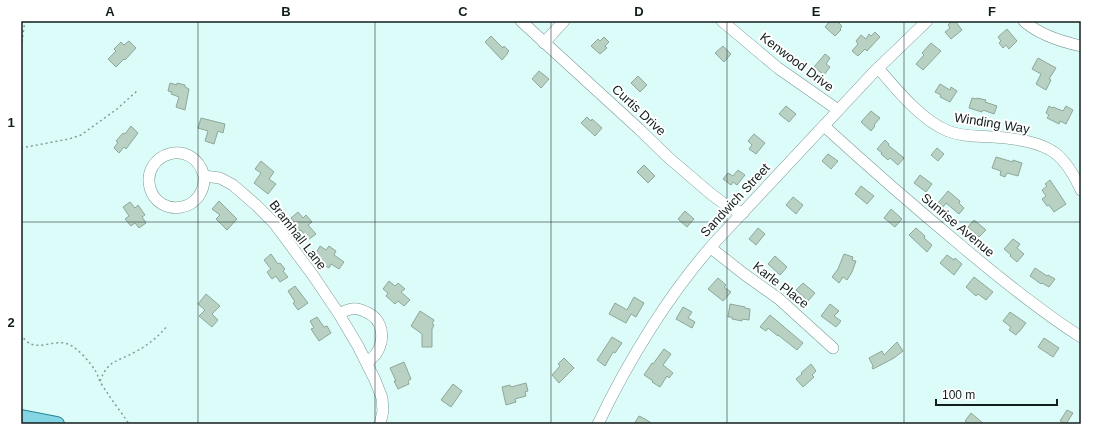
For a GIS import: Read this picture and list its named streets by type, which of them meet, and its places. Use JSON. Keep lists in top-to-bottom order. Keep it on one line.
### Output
{"streets":{"street":["Kenwood Drive","Curtis Drive","Winding Way","Sandwich Street","Sunrise Avenue","Bramhall Lane","Karle Place"]},"crossings":[["Kenwood Drive","Sandwich Street"],["Curtis Drive","Sandwich Street"],["Winding Way","Sandwich Street"],["Sandwich Street","Sunrise Avenue"],["Sandwich Street","Karle Place"]],"scale_bar":"100 m","grid":{"columns":["A","B","C","D","E","F"],"rows":["1","2"]}}
